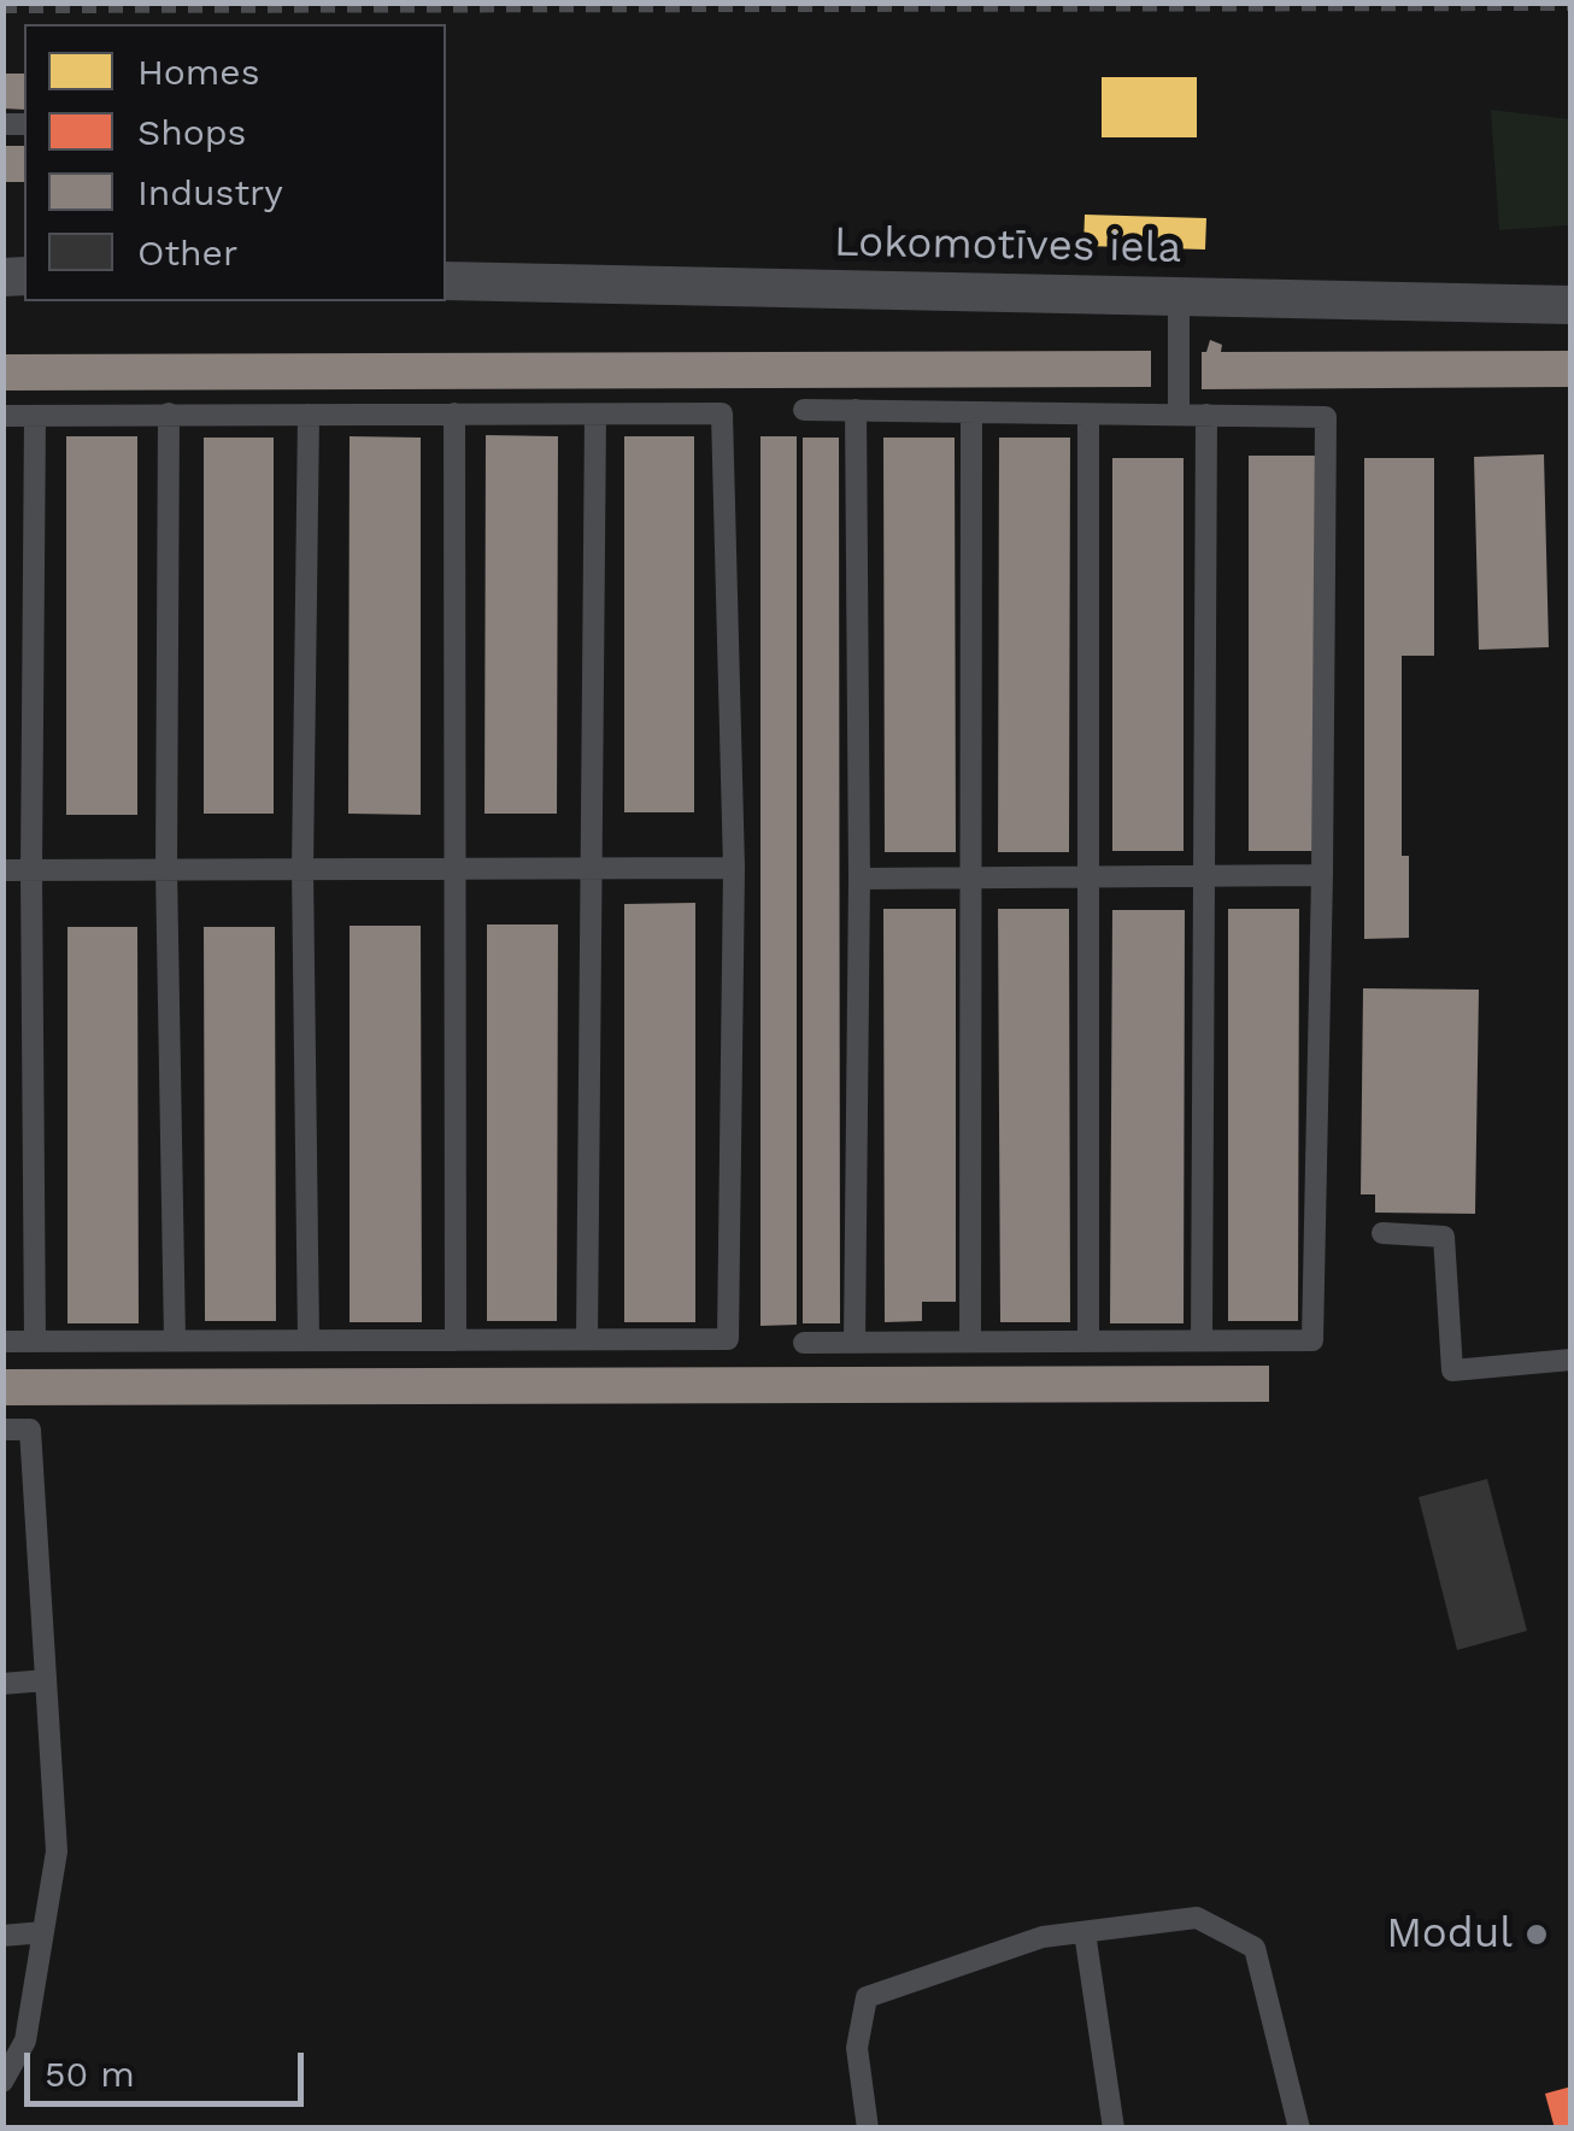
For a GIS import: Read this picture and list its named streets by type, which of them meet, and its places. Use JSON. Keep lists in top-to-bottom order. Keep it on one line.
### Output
{"streets":{"street":["Lokomotīves iela"]},"places":["Modul"],"legend":["Homes","Shops","Industry","Other"],"scale_bar":"50 m"}
